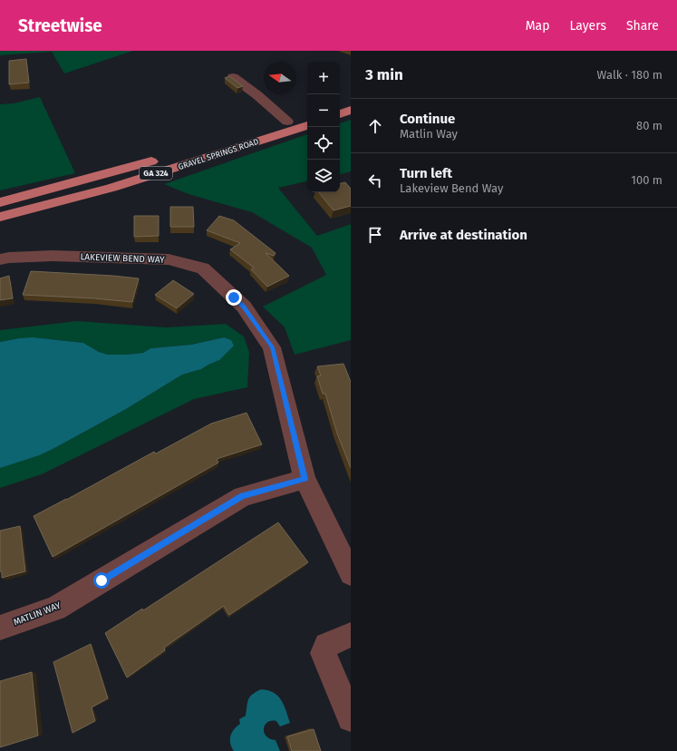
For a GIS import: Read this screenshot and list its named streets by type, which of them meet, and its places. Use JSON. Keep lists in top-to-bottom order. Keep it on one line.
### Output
{"streets":{"main road":["GRAVEL SPRINGS ROAD","GA 324"],"street":["LAKEVIEW BEND WAY","MATLIN WAY"]},"crossings":[["LAKEVIEW BEND WAY","MATLIN WAY"]],"north":"left","page":{"header":"Streetwise","nav":["Map","Layers","Share"],"heading":["3 min","Walk · 180 m"],"map_buttons":["+","−"],"list":[["Continue","Matlin Way","80 m"],["Turn left","Lakeview Bend Way","100 m"],"Arrive at destination"]}}
